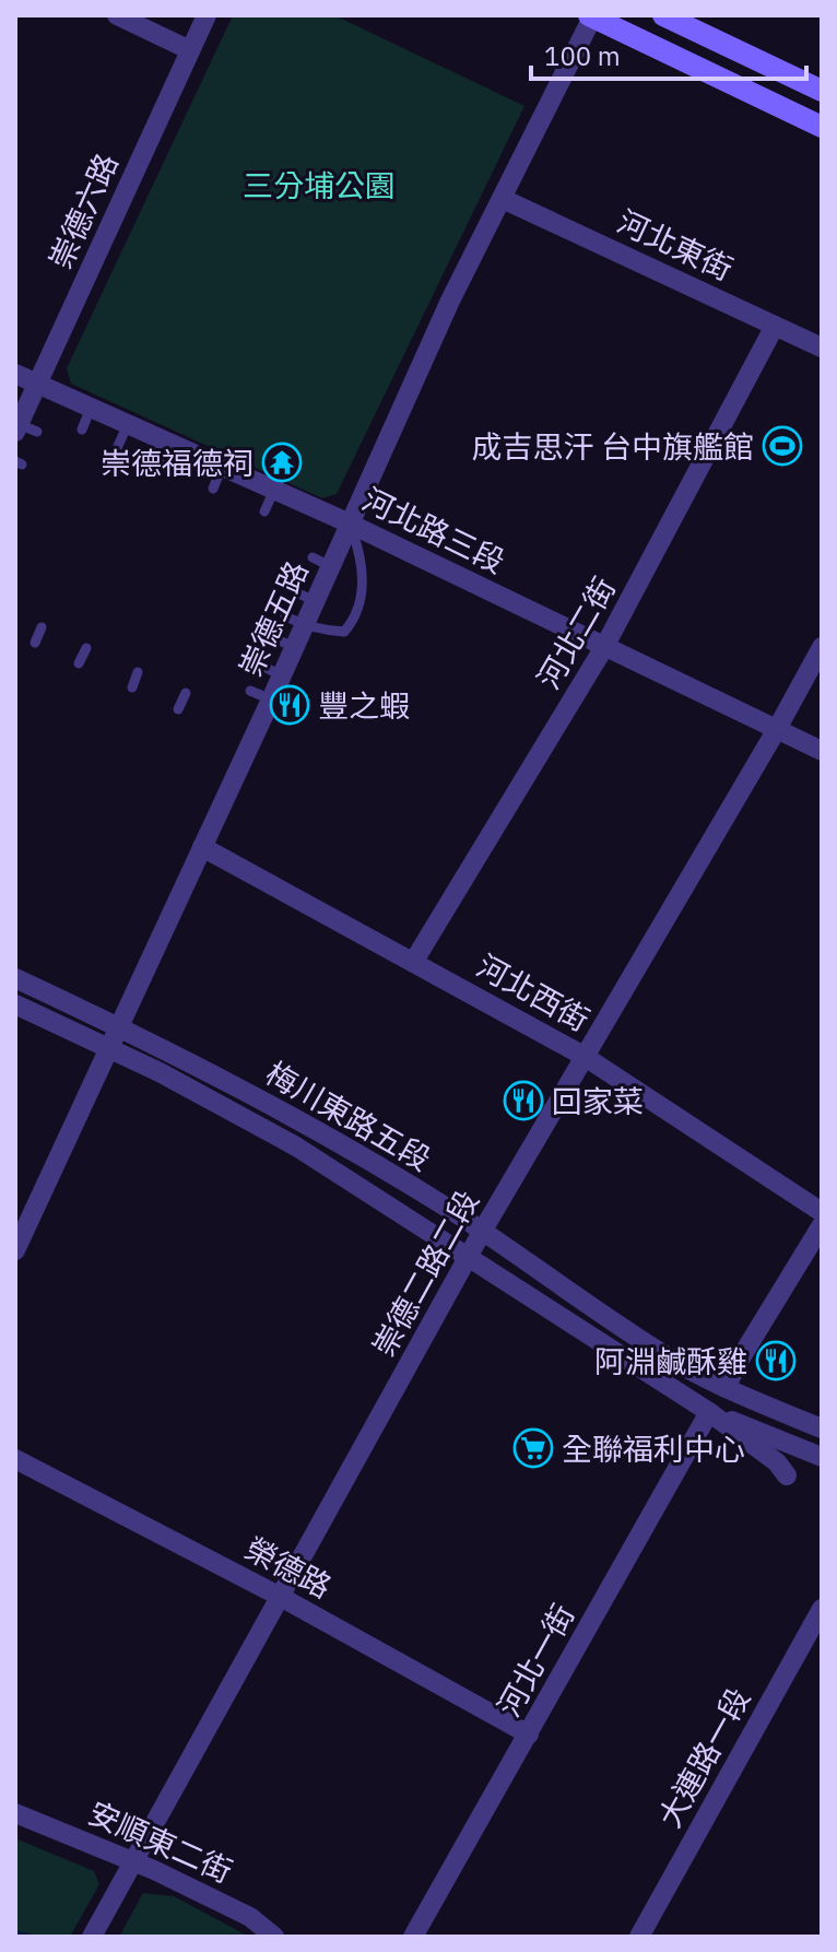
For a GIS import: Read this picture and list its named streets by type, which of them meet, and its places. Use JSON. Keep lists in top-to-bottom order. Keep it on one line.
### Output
{"streets":{"street":["崇德六路","河北東街","河北路三段","崇德五路","河北二街","河北西街","梅川東路五段","崇德二路二段","榮德路","河北一街","大連路一段","安順東二街"]},"crossings":[["崇德六路","河北路三段"],["河北東街","崇德五路"],["河北東街","河北二街"],["河北路三段","崇德五路"],["河北路三段","河北二街"],["河北路三段","崇德二路二段"],["崇德五路","河北西街"],["崇德五路","梅川東路五段"],["河北二街","河北西街"],["河北西街","崇德二路二段"],["梅川東路五段","崇德二路二段"],["梅川東路五段","河北一街"],["崇德二路二段","榮德路"],["崇德二路二段","安順東二街"],["榮德路","河北一街"]],"parks":["三分埔公園"],"places":{"sports":["成吉思汗 台中旗艦館"],"temple":["崇德福德祠"],"restaurant":["豐之蝦","回家菜","阿淵鹹酥雞"],"supermarket":["全聯福利中心"]},"scale_bar":"100 m"}
